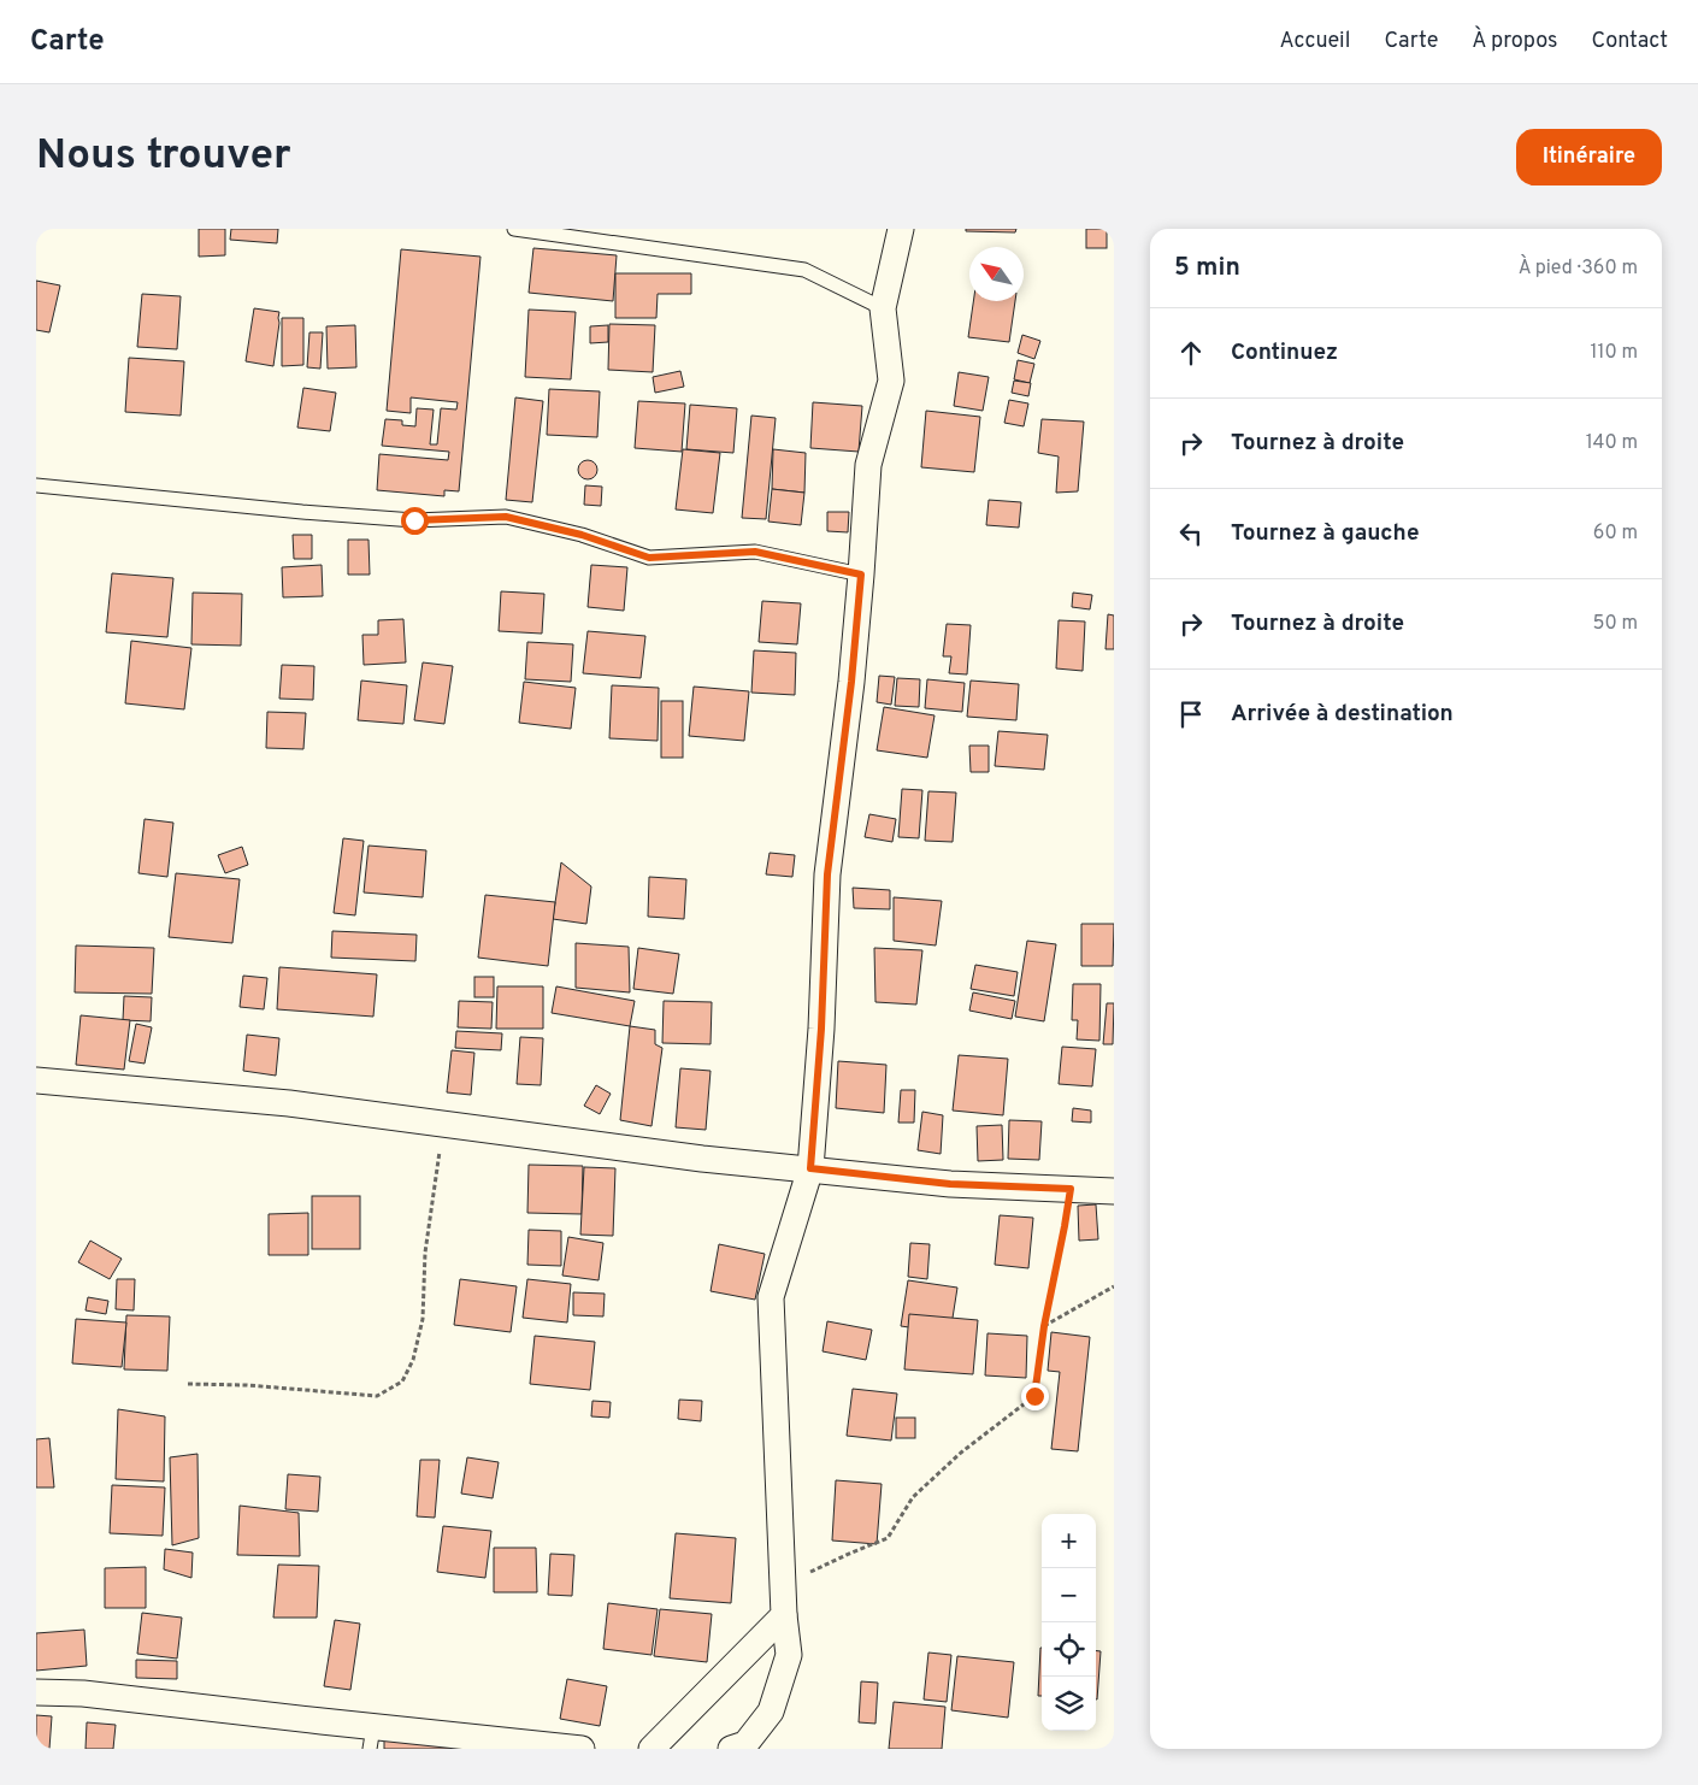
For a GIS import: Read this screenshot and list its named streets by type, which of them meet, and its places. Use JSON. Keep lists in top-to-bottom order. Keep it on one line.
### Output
{"north":"top left","page":{"header":"Carte","nav":["Accueil","Carte","À propos","Contact"],"buttons":"Itinéraire","title":"Nous trouver","heading":["5 min","À pied · 360 m"],"list":[["Continuez","110 m"],["Tournez à droite","140 m"],["Tournez à gauche","60 m"],["Tournez à droite","50 m"],"Arrivée à destination"],"map_buttons":["+","−"]}}
